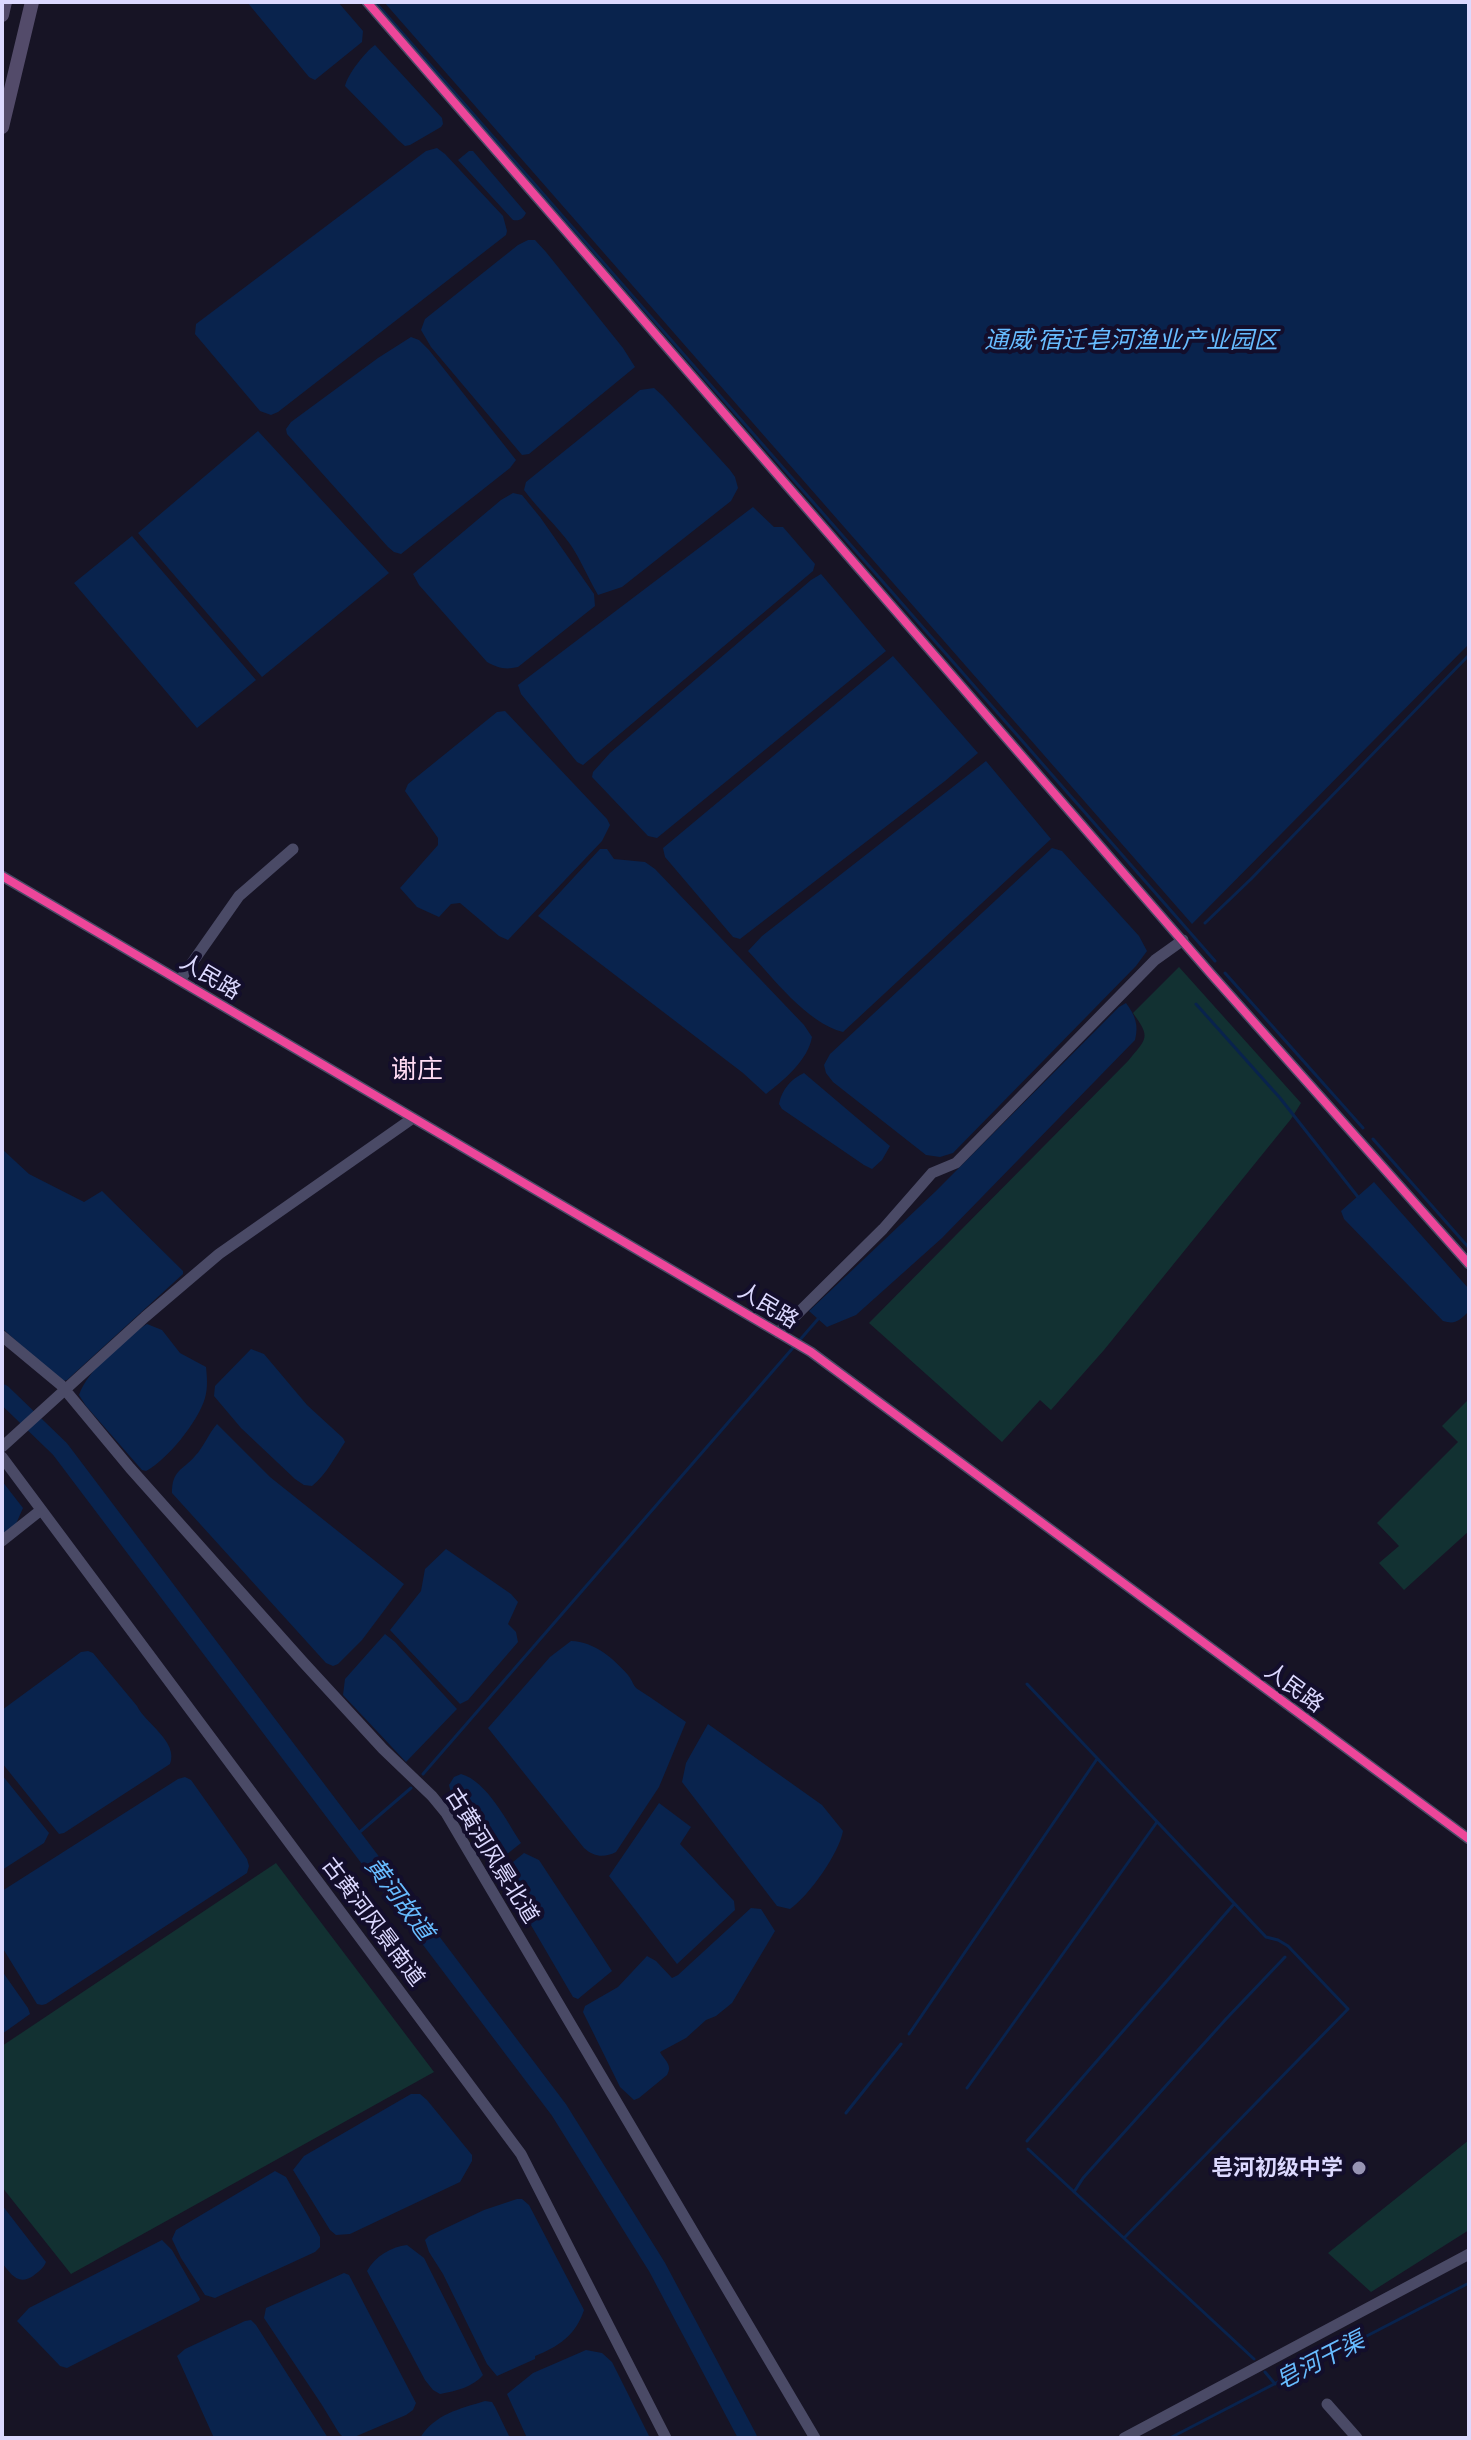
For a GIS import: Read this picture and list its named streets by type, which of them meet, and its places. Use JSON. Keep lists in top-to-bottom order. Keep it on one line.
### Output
{"streets":{"street":["人民路","古黄河风景北道","古黄河风景南道"]},"districts":["谢庄"],"water":["通威·宿迁皂河渔业产业园区","黄河故道","皂河干渠"],"places":["皂河初级中学"]}
